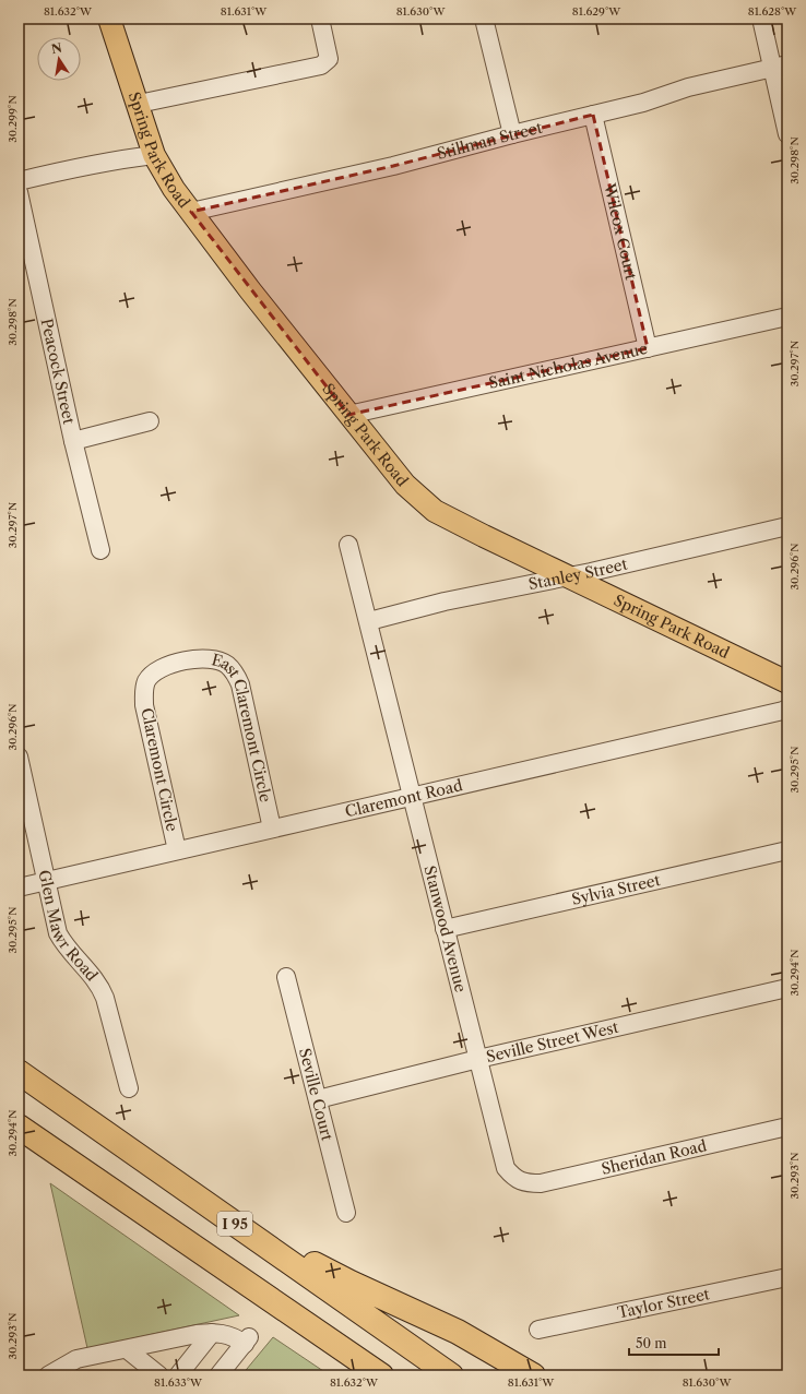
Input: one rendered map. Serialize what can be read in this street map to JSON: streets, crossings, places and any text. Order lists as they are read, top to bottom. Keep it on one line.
{"streets":{"highway":["I 95"],"main road":["Spring Park Road"],"street":["Stillman Street","Wilcox Court","Saint Nicholas Avenue","Peacock Street","Stanley Street","East Claremont Circle","Claremont Circle","Claremont Road","Sylvia Street","Glen Mawr Road","Stanwood Avenue","Seville Street West","Seville Court","Sheridan Road","Taylor Street"]},"crossings":[["Stillman Street","Spring Park Road"],["Stillman Street","Wilcox Court"],["Spring Park Road","Saint Nicholas Avenue"],["Spring Park Road","Stanley Street"],["Wilcox Court","Saint Nicholas Avenue"],["Stanley Street","Stanwood Avenue"],["East Claremont Circle","Claremont Circle"],["East Claremont Circle","Claremont Road"],["Claremont Circle","Claremont Road"],["Claremont Road","Glen Mawr Road"],["Claremont Road","Stanwood Avenue"],["Sylvia Street","Stanwood Avenue"],["Stanwood Avenue","Seville Street West"],["Stanwood Avenue","Sheridan Road"],["Seville Street West","Seville Court"]],"scale_bar":"50 m","north":"top","coordinates":["81.632°W","81.631°W","81.630°W","81.629°W","81.628°W","30.299°N","30.298°N","30.297°N","30.296°N","30.295°N","30.294°N","30.293°N","81.633°W"]}
